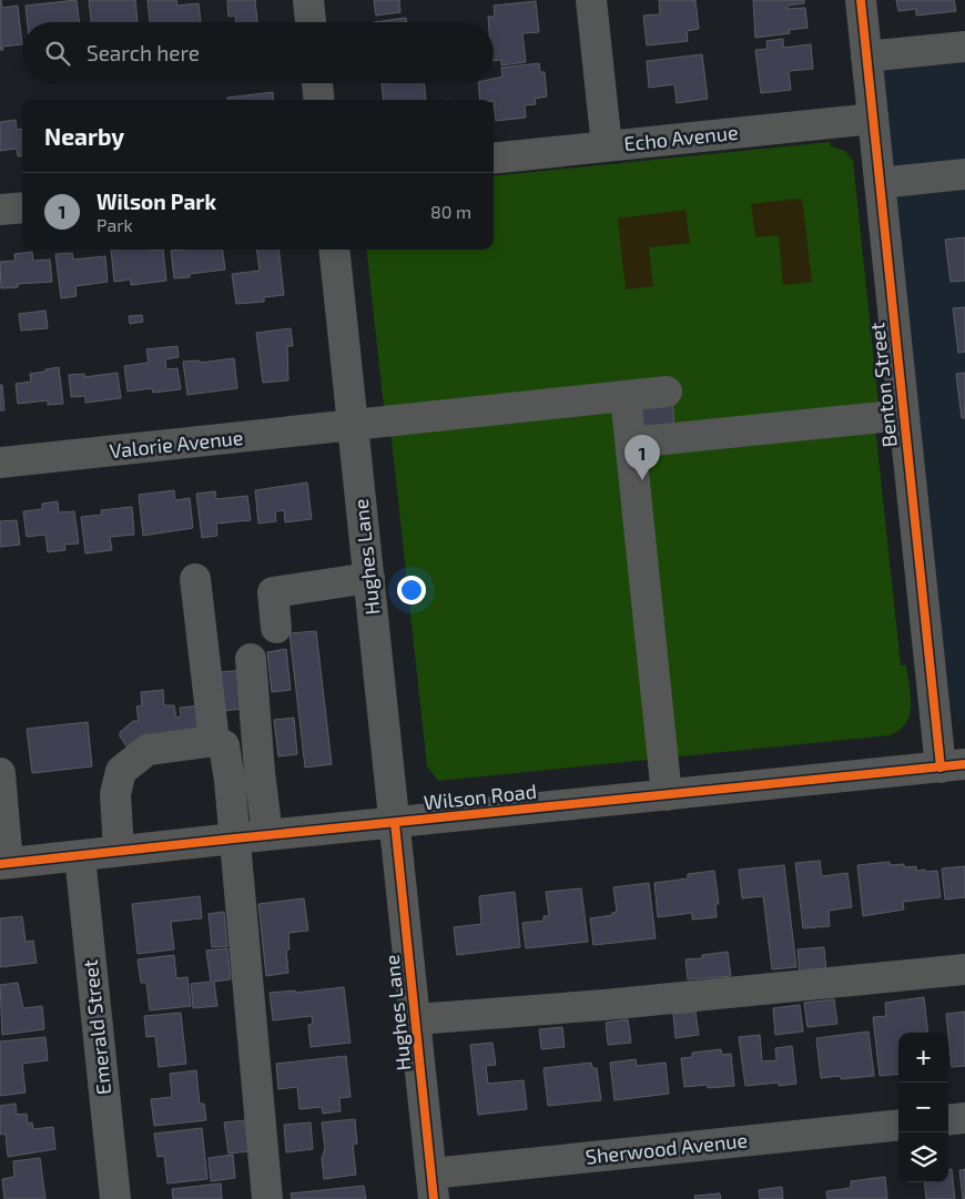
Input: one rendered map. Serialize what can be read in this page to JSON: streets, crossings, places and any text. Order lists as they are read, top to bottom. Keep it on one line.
{"streets":{"street":["Echo Avenue","Benton Street","Valorie Avenue","Hughes Lane","Wilson Road","Emerald Street","Sherwood Avenue"]},"crossings":[["Echo Avenue","Benton Street"],["Benton Street","Wilson Road"],["Valorie Avenue","Hughes Lane"],["Hughes Lane","Wilson Road"],["Hughes Lane","Sherwood Avenue"],["Wilson Road","Emerald Street"]],"page":{"search":"Search here","heading":"Nearby","list":[{"mark":"1","name":"Wilson Park","note":"Park","value":"80 m"}],"pins":"1","map_buttons":["+","−"]}}
